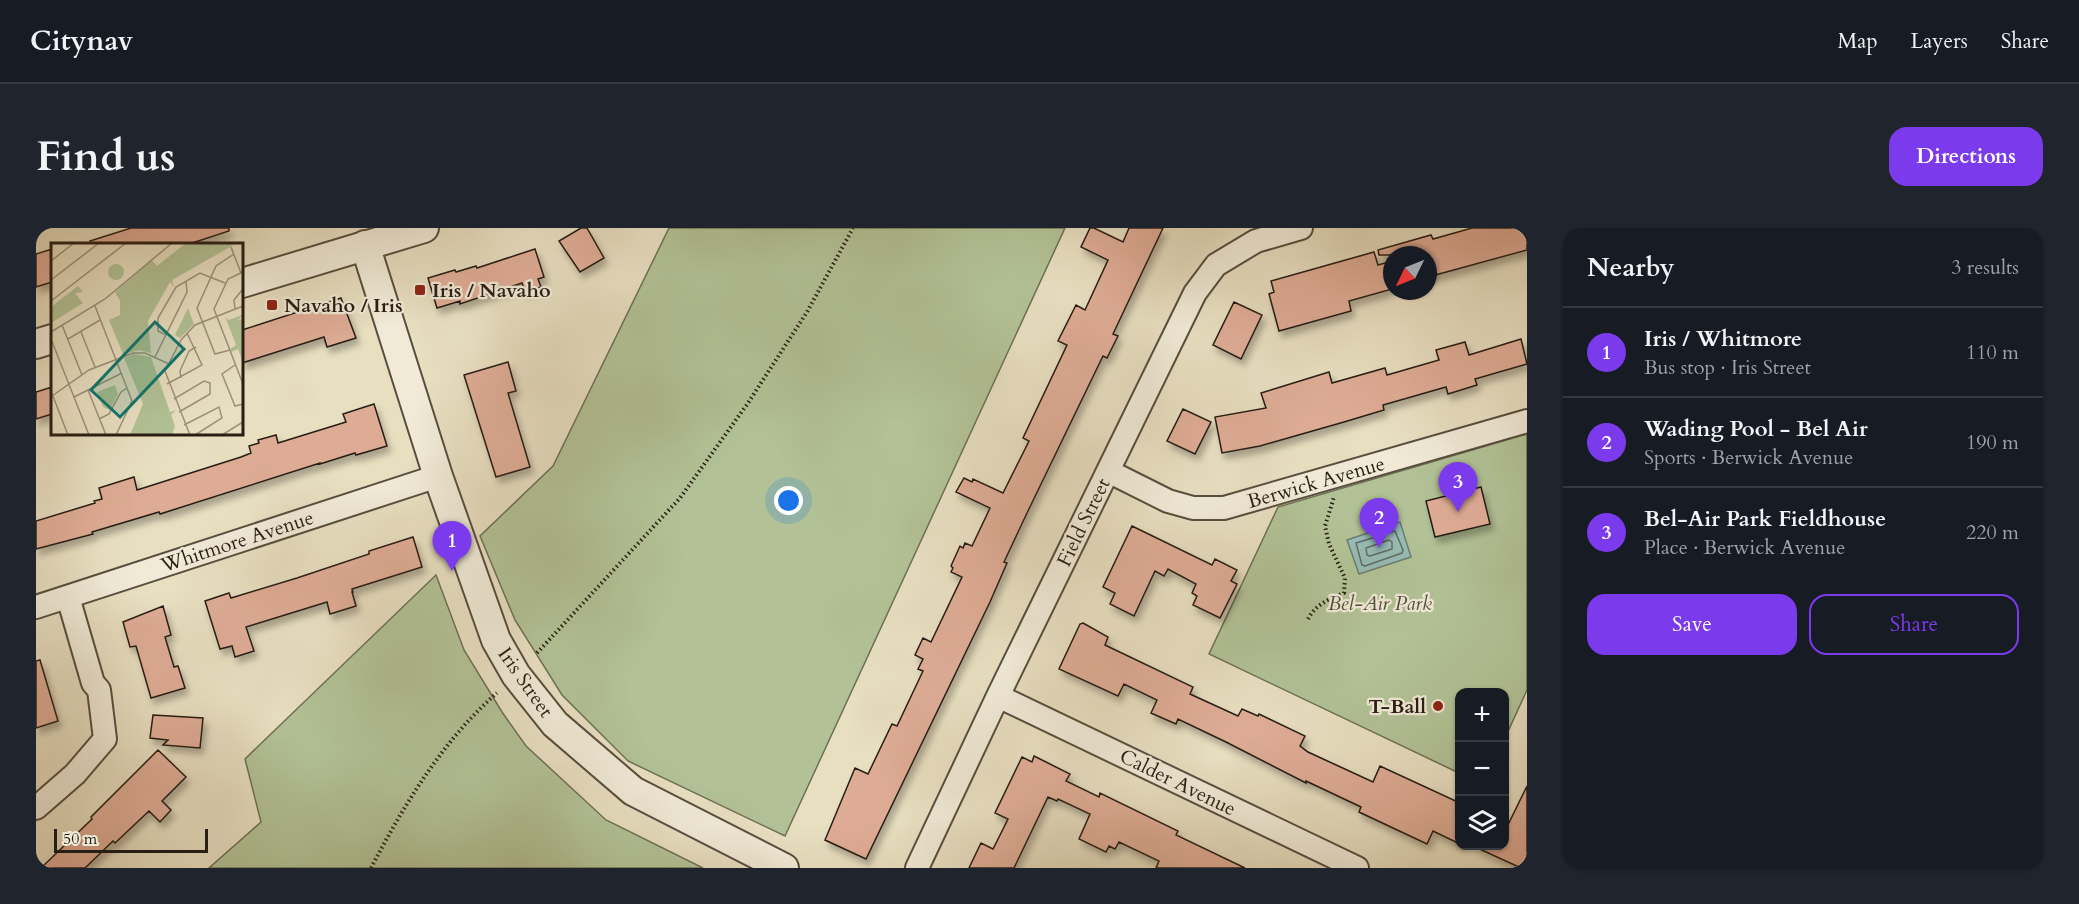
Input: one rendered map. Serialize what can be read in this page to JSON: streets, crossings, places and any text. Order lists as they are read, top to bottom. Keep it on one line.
{"streets":{"street":["Berwick Avenue","Field Street","Whitmore Avenue","Iris Street","Calder Avenue"]},"crossings":[["Berwick Avenue","Field Street"],["Field Street","Calder Avenue"],["Whitmore Avenue","Iris Street"]],"parks":["Bel-Air Park"],"places":{"transit":["Iris / Navaho","Navaho / Iris"],"other":["T-Ball"]},"scale_bar":"50 m","north":"bottom left","page":{"header":"Citynav","nav":["Map","Layers","Share"],"buttons":["Directions",["Save","Share"]],"title":"Find us","heading":["Nearby","3 results"],"list":[{"mark":"1","name":"Iris / Whitmore","note":"Bus stop · Iris Street","value":"110 m"},{"mark":"2","name":"Wading Pool - Bel Air","note":"Sports · Berwick Avenue","value":"190 m"},{"mark":"3","name":"Bel-Air Park Fieldhouse","note":"Place · Berwick Avenue","value":"220 m"}],"pins":["3","2","1"],"map_buttons":["+","−"],"scale":"50 m"}}
